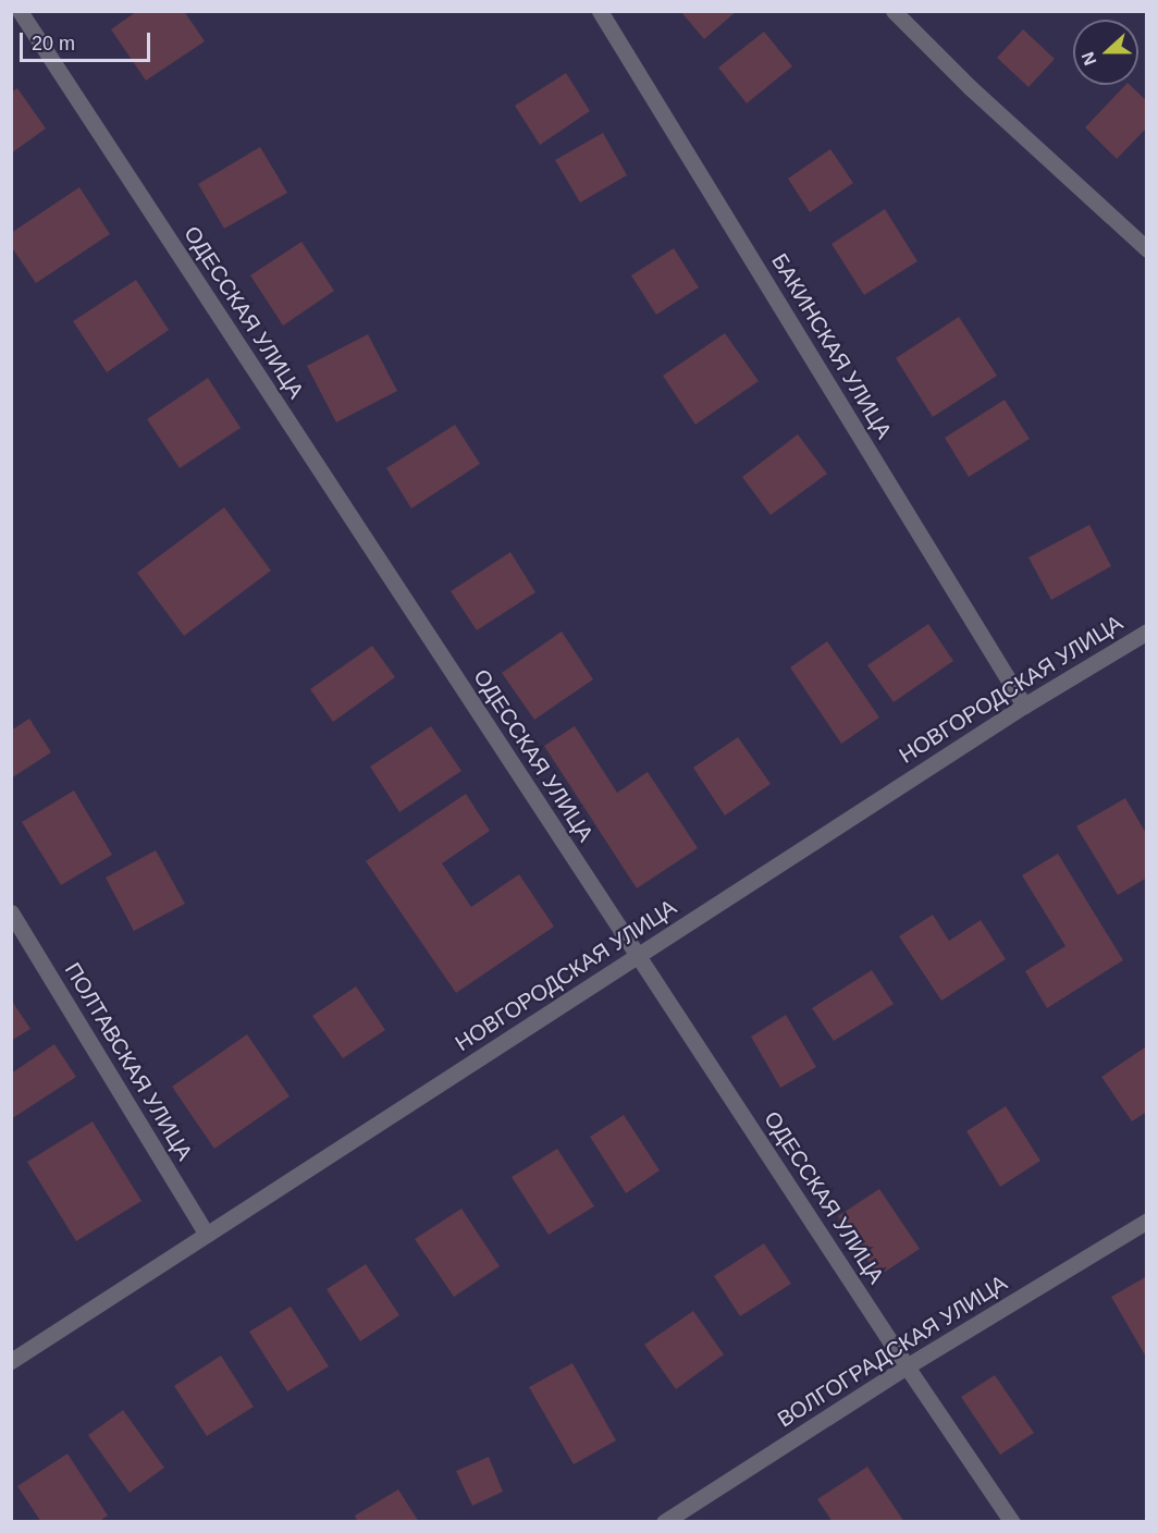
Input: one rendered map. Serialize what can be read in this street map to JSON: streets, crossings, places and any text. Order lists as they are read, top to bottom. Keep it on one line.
{"streets":{"street":["ОДЕССКАЯ УЛИЦА","БАКИНСКАЯ УЛИЦА","НОВГОРОДСКАЯ УЛИЦА","ПОЛТАВСКАЯ УЛИЦА","ВОЛГОГРАДСКАЯ УЛИЦА"]},"crossings":[["ОДЕССКАЯ УЛИЦА","НОВГОРОДСКАЯ УЛИЦА"],["ОДЕССКАЯ УЛИЦА","ВОЛГОГРАДСКАЯ УЛИЦА"],["БАКИНСКАЯ УЛИЦА","НОВГОРОДСКАЯ УЛИЦА"],["НОВГОРОДСКАЯ УЛИЦА","ПОЛТАВСКАЯ УЛИЦА"]],"scale_bar":"20 m","north":"left"}
